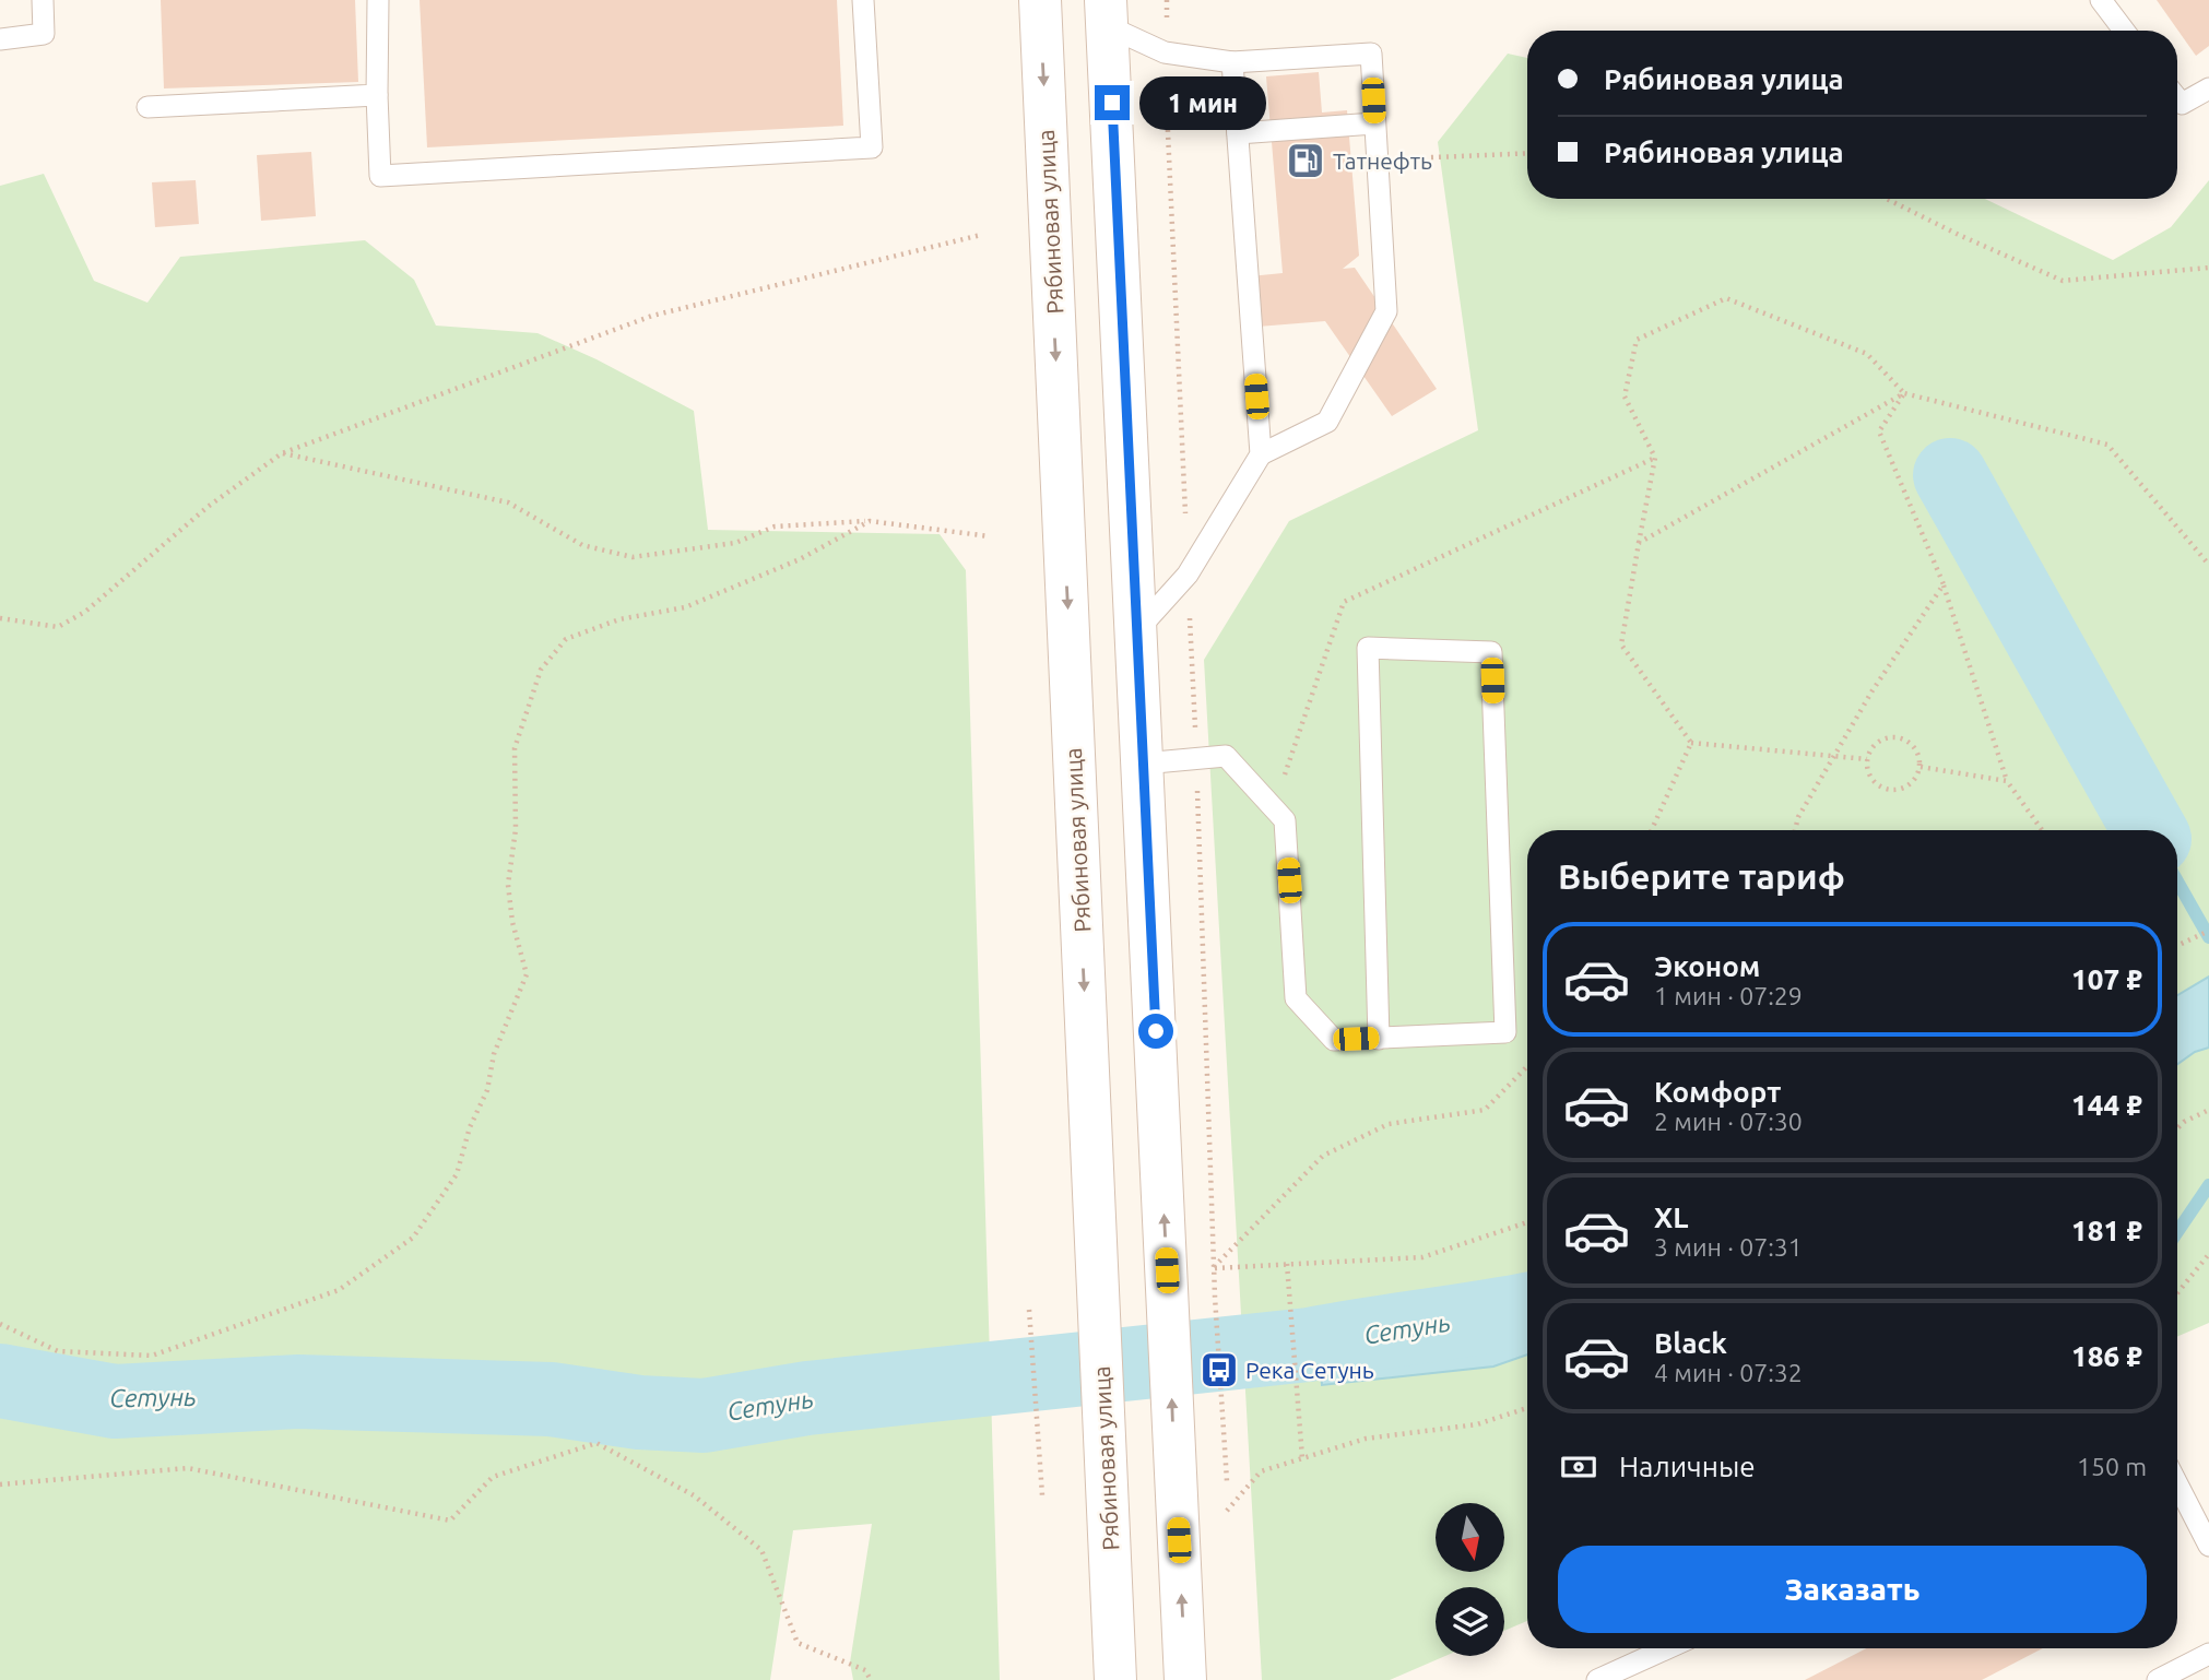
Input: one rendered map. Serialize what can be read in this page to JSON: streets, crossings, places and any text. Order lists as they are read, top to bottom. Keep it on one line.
{"streets":{"main road":["Рябиновая улица"]},"water":["Сетунь"],"places":{"fuel station":["Татнефть"],"bus stop":["Река Сетунь"]},"north":"bottom","page":{"banner":["Рябиновая улица","Рябиновая улица"],"bubble":"1 мин","heading":"Выберите тариф","list":[{"name":"Эконом","note":"1 мин · 07:29","value":"107 ₽"},{"name":"Комфорт","note":"2 мин · 07:30","value":"144 ₽"},{"name":"XL","note":"3 мин · 07:31","value":"181 ₽"},{"name":"Black","note":"4 мин · 07:32","value":"186 ₽"}],"pay":["Наличные","150 m"],"buttons":"Заказать"}}
